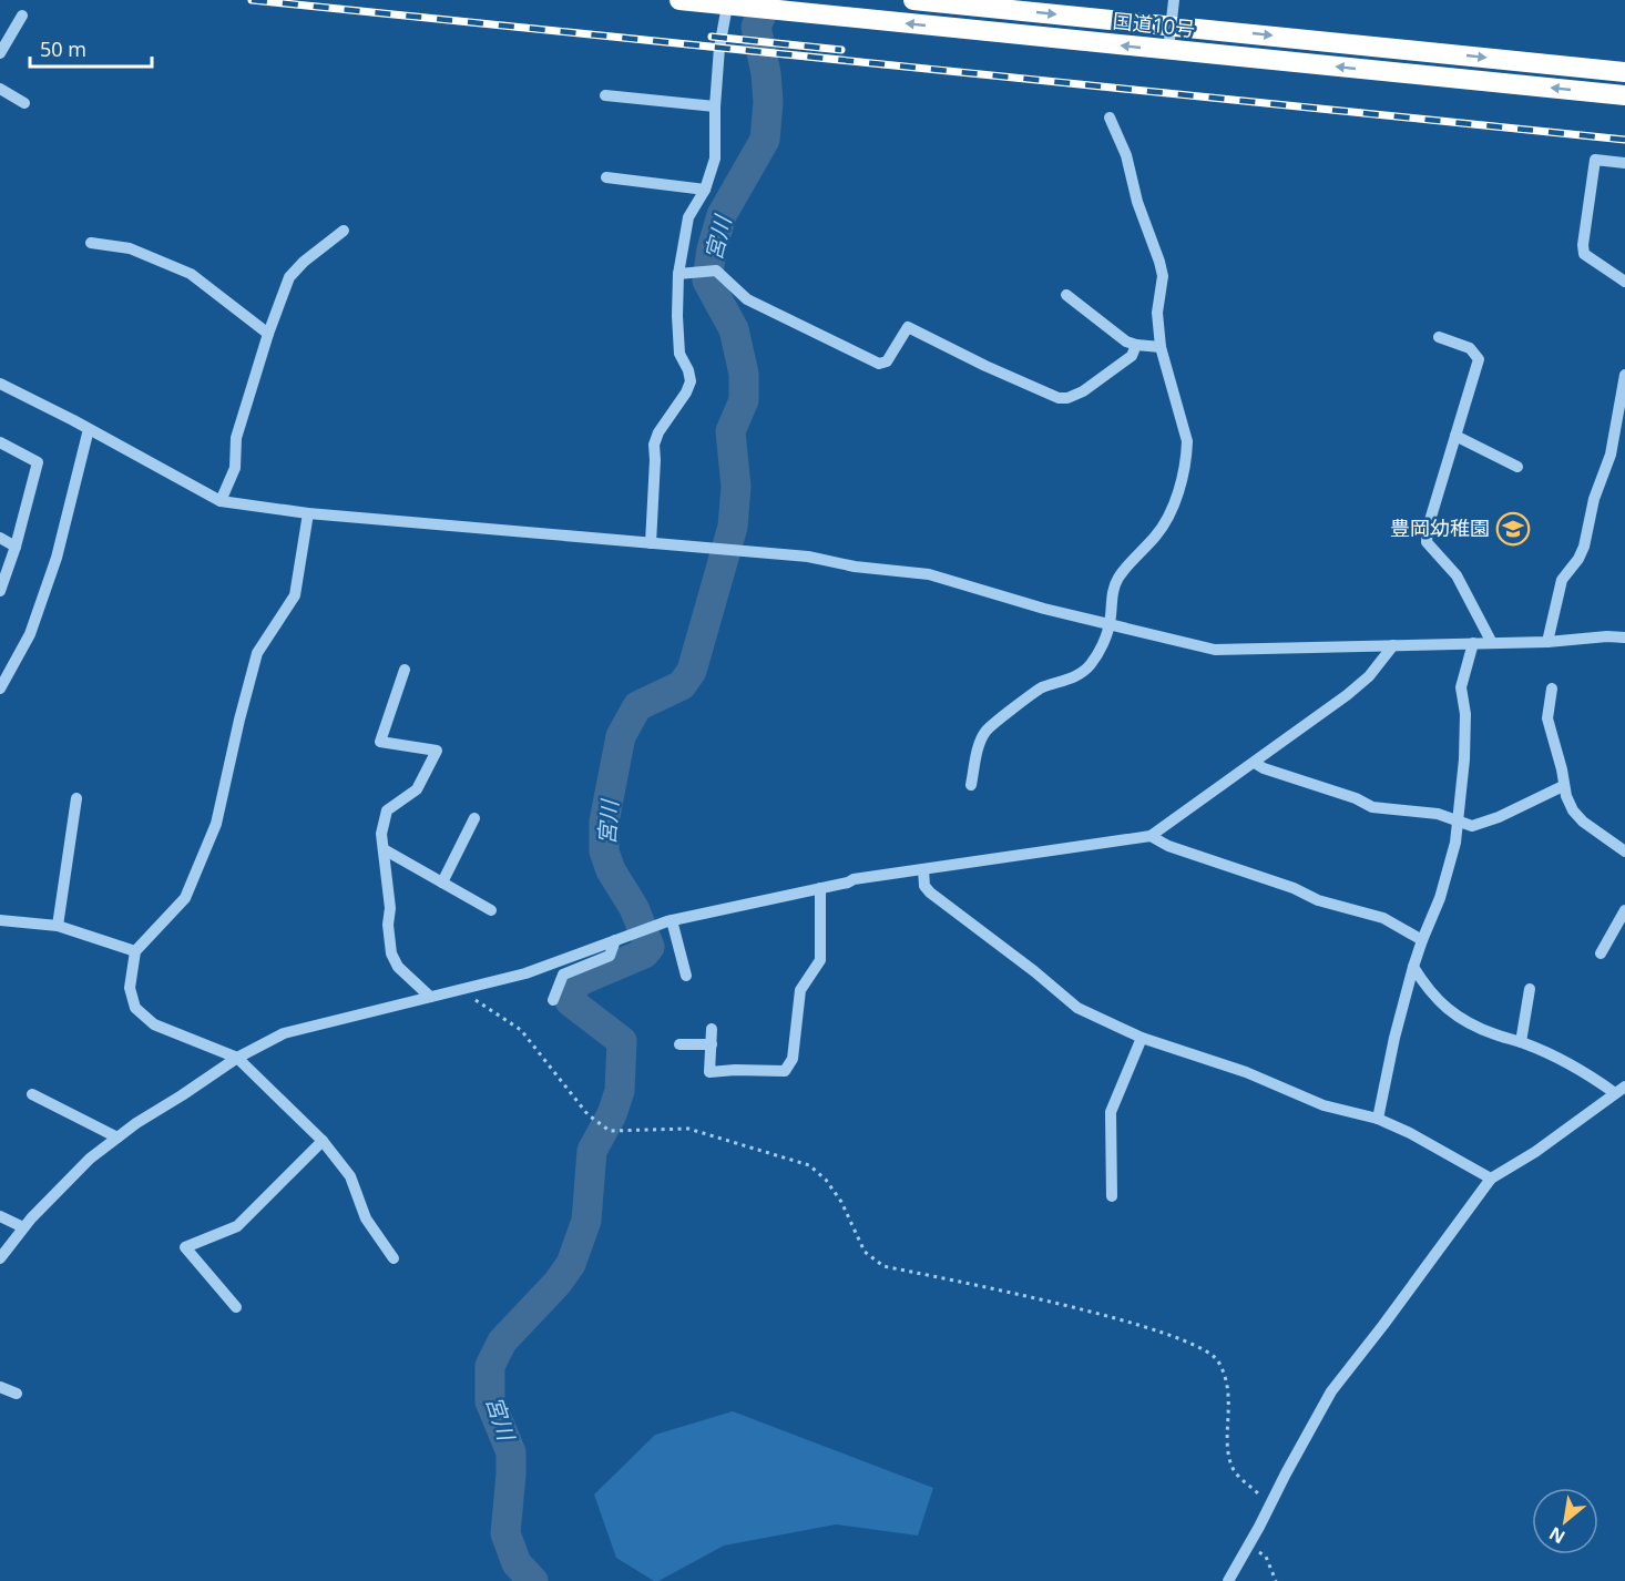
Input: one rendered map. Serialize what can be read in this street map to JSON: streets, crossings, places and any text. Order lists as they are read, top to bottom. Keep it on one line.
{"streets":{"highway":["国道10号"]},"water":["宮川"],"places":{"school or university":["豊岡幼稚園"]},"scale_bar":"50 m","north":"bottom left"}
